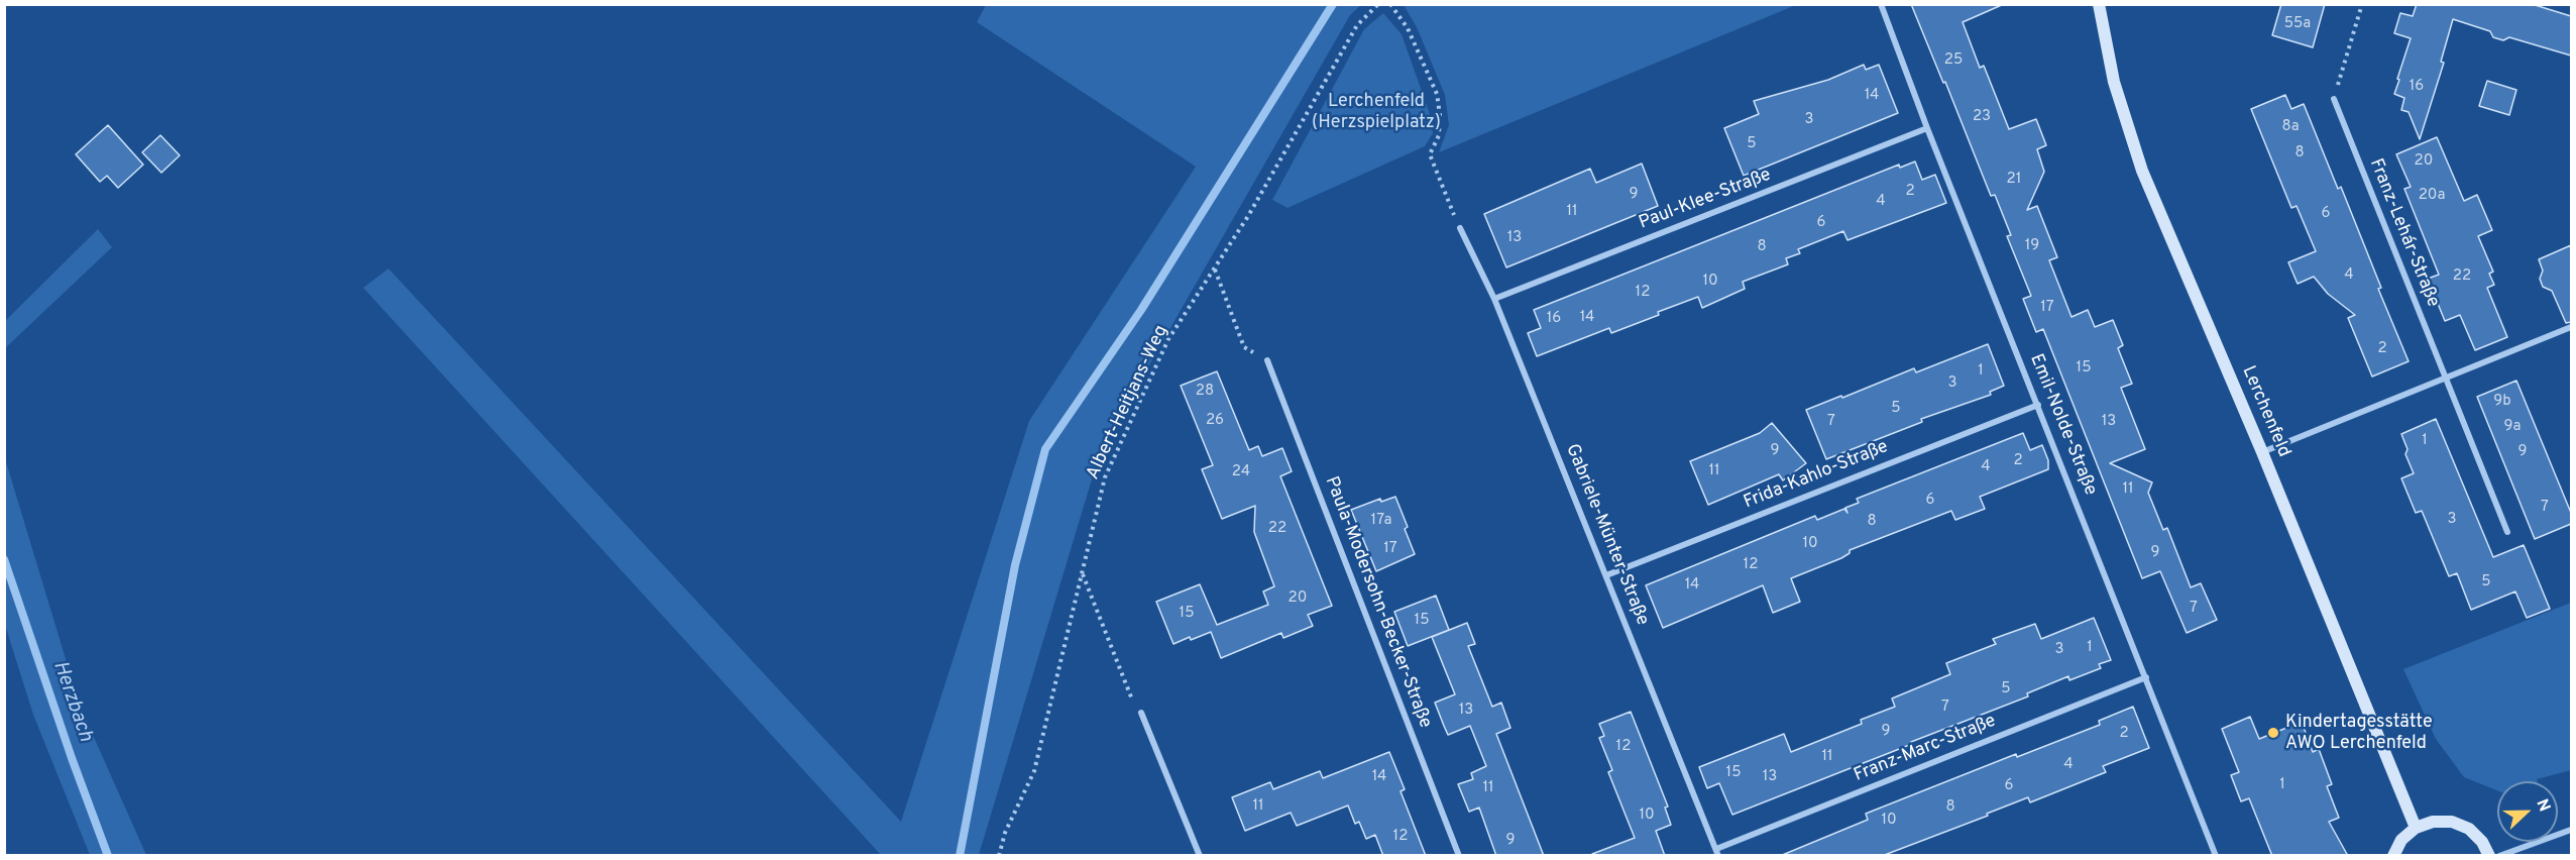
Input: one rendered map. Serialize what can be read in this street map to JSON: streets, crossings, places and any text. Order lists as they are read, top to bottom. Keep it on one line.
{"streets":{"street":["Paul-Klee-Straße","Franz-Lehár-Straße","Lerchenfeld","Emil-Nolde-Straße","Frida-Kahlo-Straße","Gabriele-Münter-Straße","Paula-Modersohn-Becker-Straße","Franz-Marc-Straße"],"path":["Albert-Heitjans-Weg"]},"crossings":[["Paul-Klee-Straße","Emil-Nolde-Straße"],["Paul-Klee-Straße","Gabriele-Münter-Straße"],["Emil-Nolde-Straße","Frida-Kahlo-Straße"],["Emil-Nolde-Straße","Franz-Marc-Straße"],["Frida-Kahlo-Straße","Gabriele-Münter-Straße"],["Gabriele-Münter-Straße","Franz-Marc-Straße"]],"water":["Herzbach"],"parks":["Lerchenfeld (Herzspielplatz)"],"places":["Kindertagesstätte AWO Lerchenfeld"],"house_numbers":["55a","25","16","14","23","3","8a","5","8","20","21","2","9","20a","4","11","6","6","13","19","8","4","22","10","12","17","14","16","2","15","1","3","28","9b","5","26","7","13","9a","1","9","9","2","4","11","24","11","6","7","3","17a","8","22","10","17","9","12","5","14","20","7","15","15","1","3","5","7","13","9","2","12","11","4","15","14","13","1","6","11","11","8","10","10","12","9"],"north":"right"}
